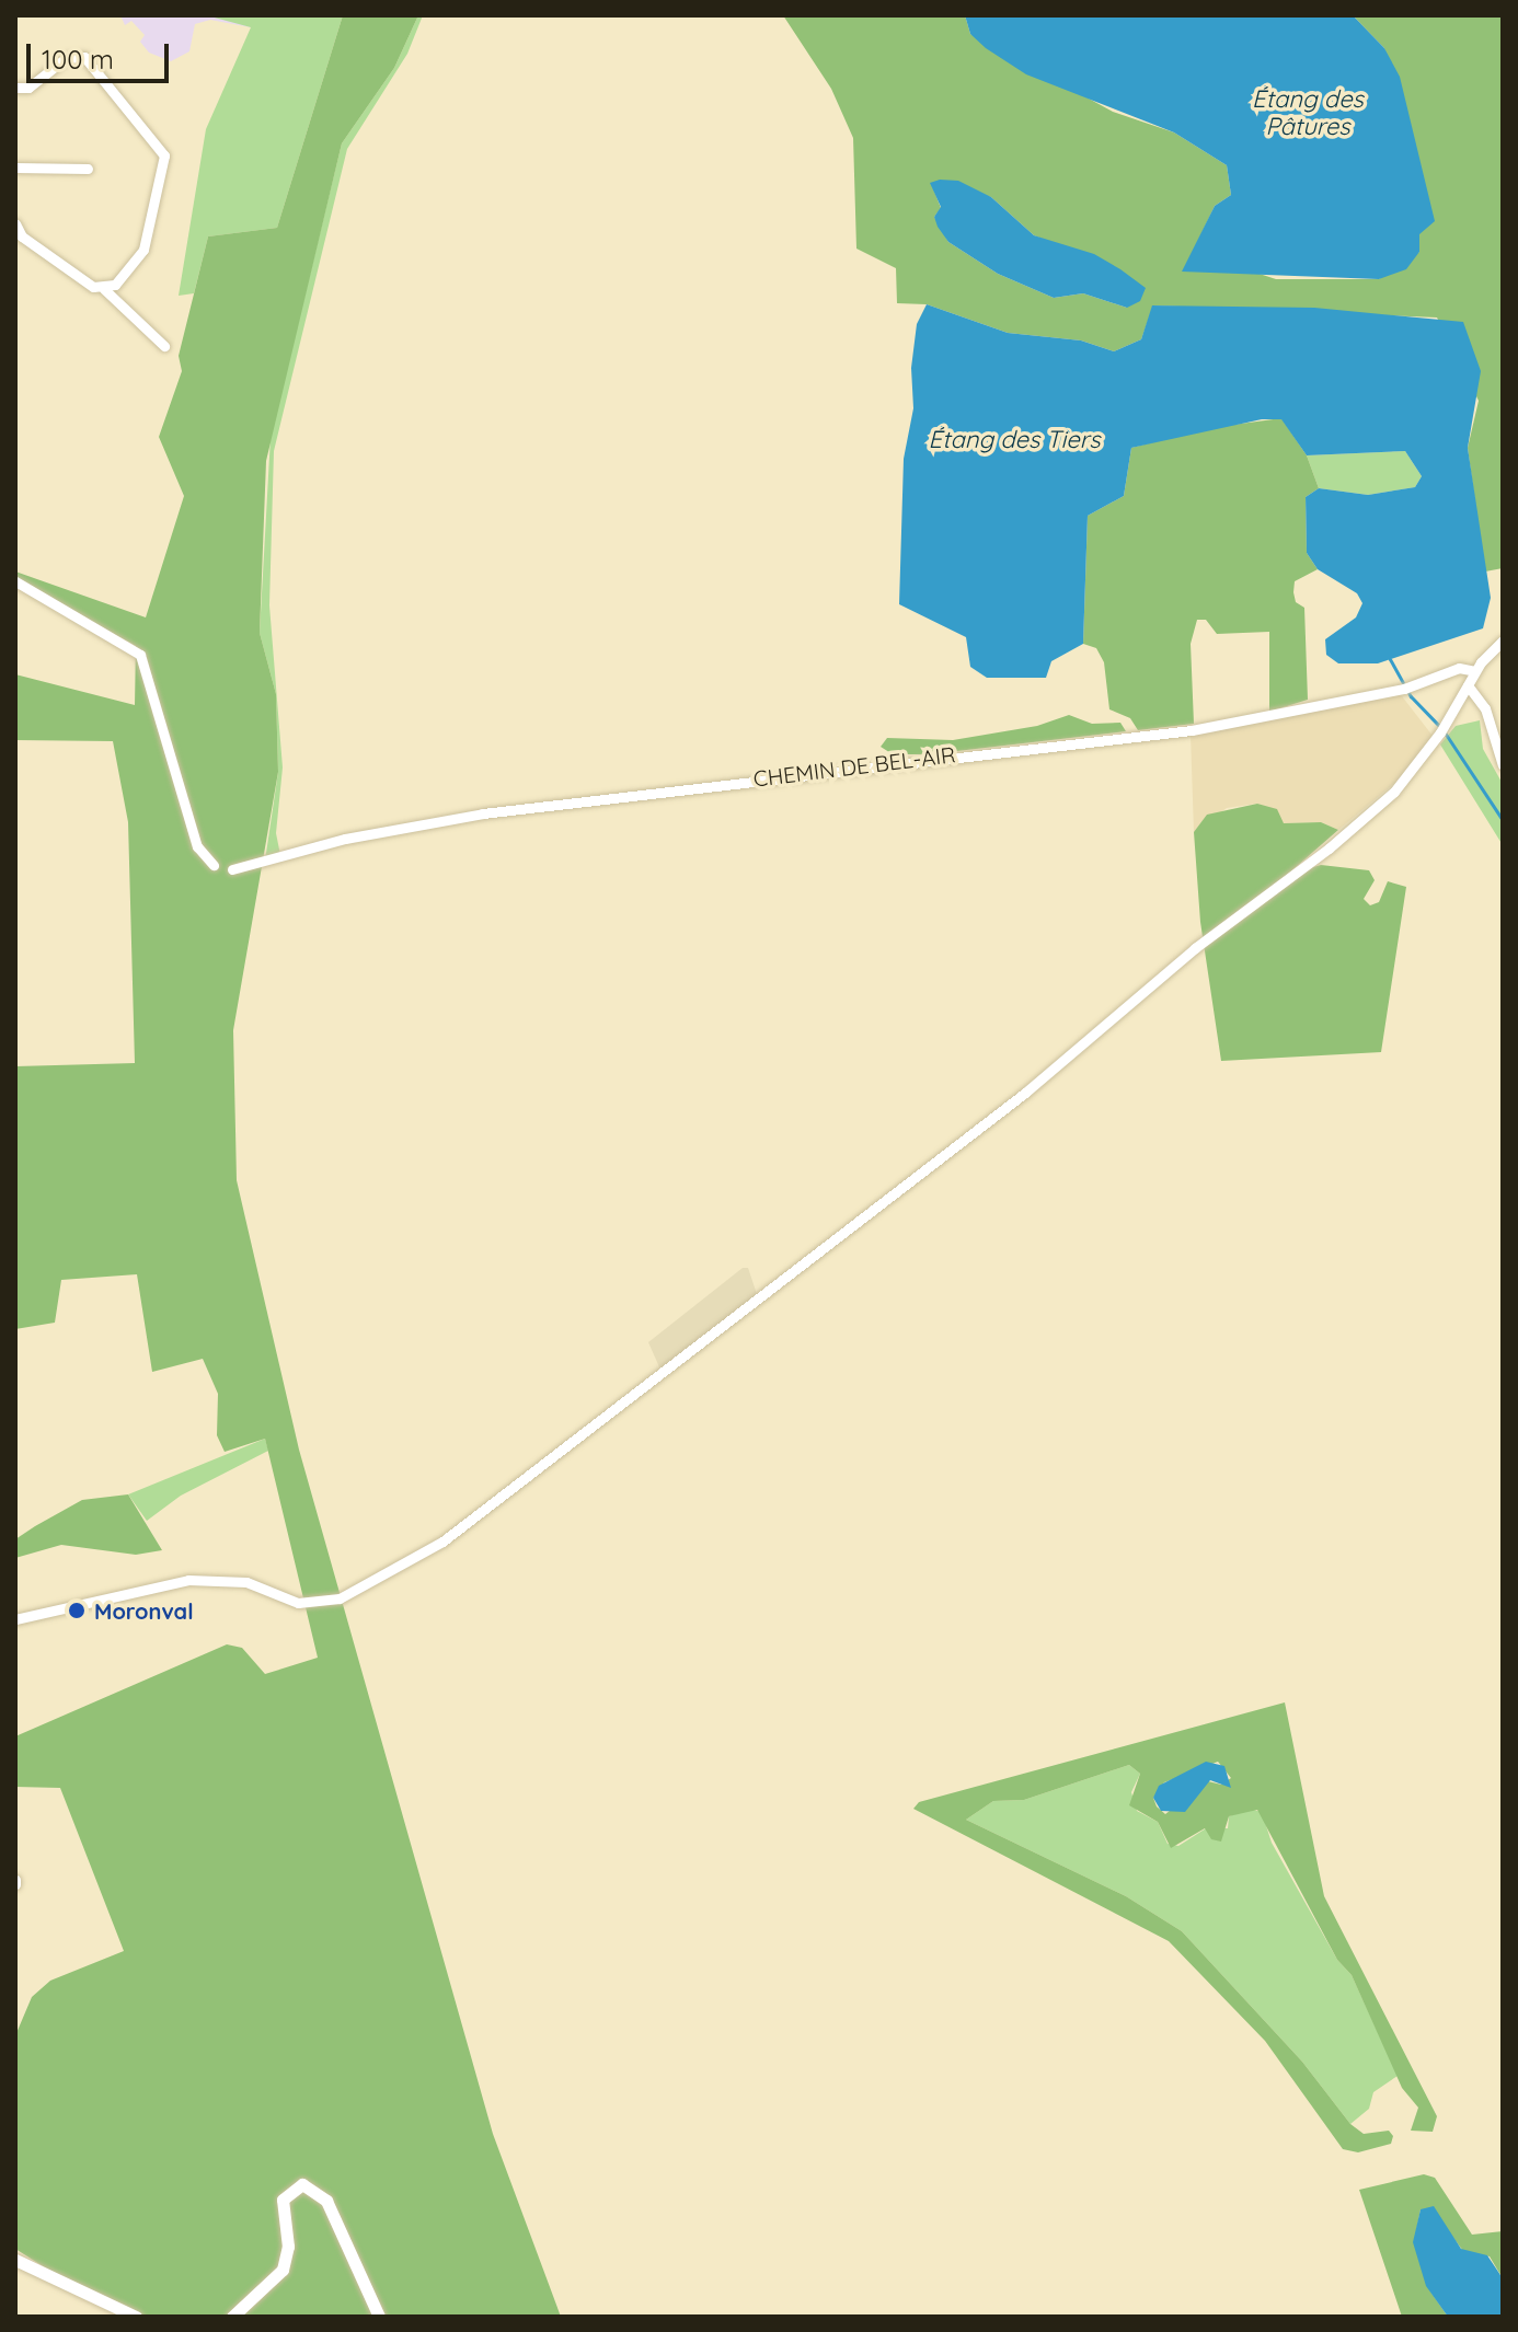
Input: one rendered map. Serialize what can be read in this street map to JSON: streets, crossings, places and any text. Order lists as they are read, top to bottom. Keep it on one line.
{"streets":{"street":["CHEMIN DE BEL-AIR"]},"water":["Étang des Pâtures","Étang des Tiers"],"places":["Moronval"],"scale_bar":"100 m"}
